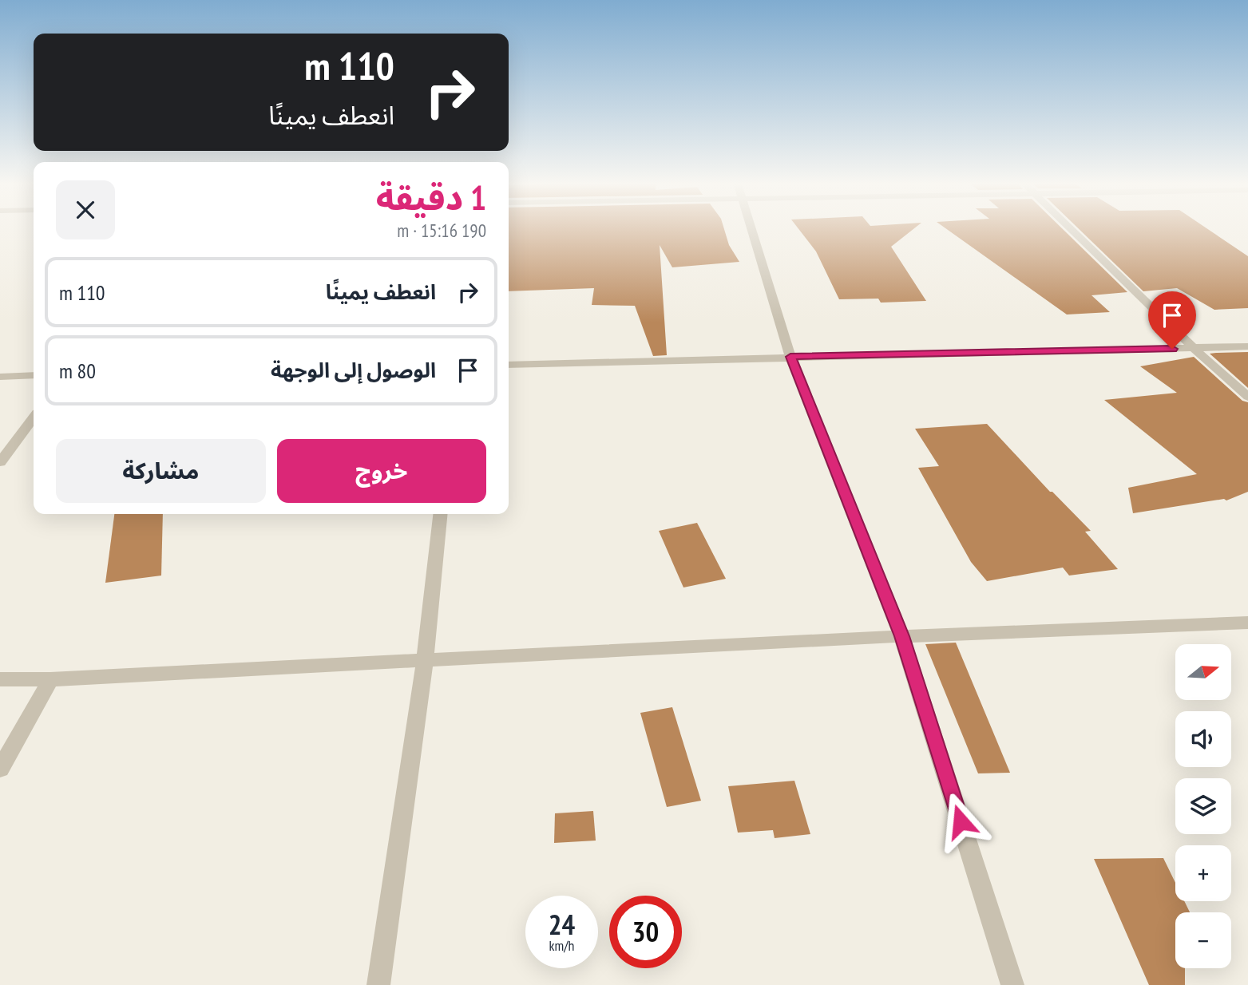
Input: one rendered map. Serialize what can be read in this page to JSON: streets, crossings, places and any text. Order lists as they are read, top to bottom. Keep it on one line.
{"north":"right","page":{"turn":["110 m","انعطف يمينًا"],"heading":["1 دقيقة","190 m · 15:16"],"list":[{"name":"انعطف يمينًا","value":"110 m"},{"name":"الوصول إلى الوجهة","value":"80 m"}],"buttons":["خروج","مشاركة"],"map_buttons":["+","−"],"speed":"24 km/h","limit":"30"}}
